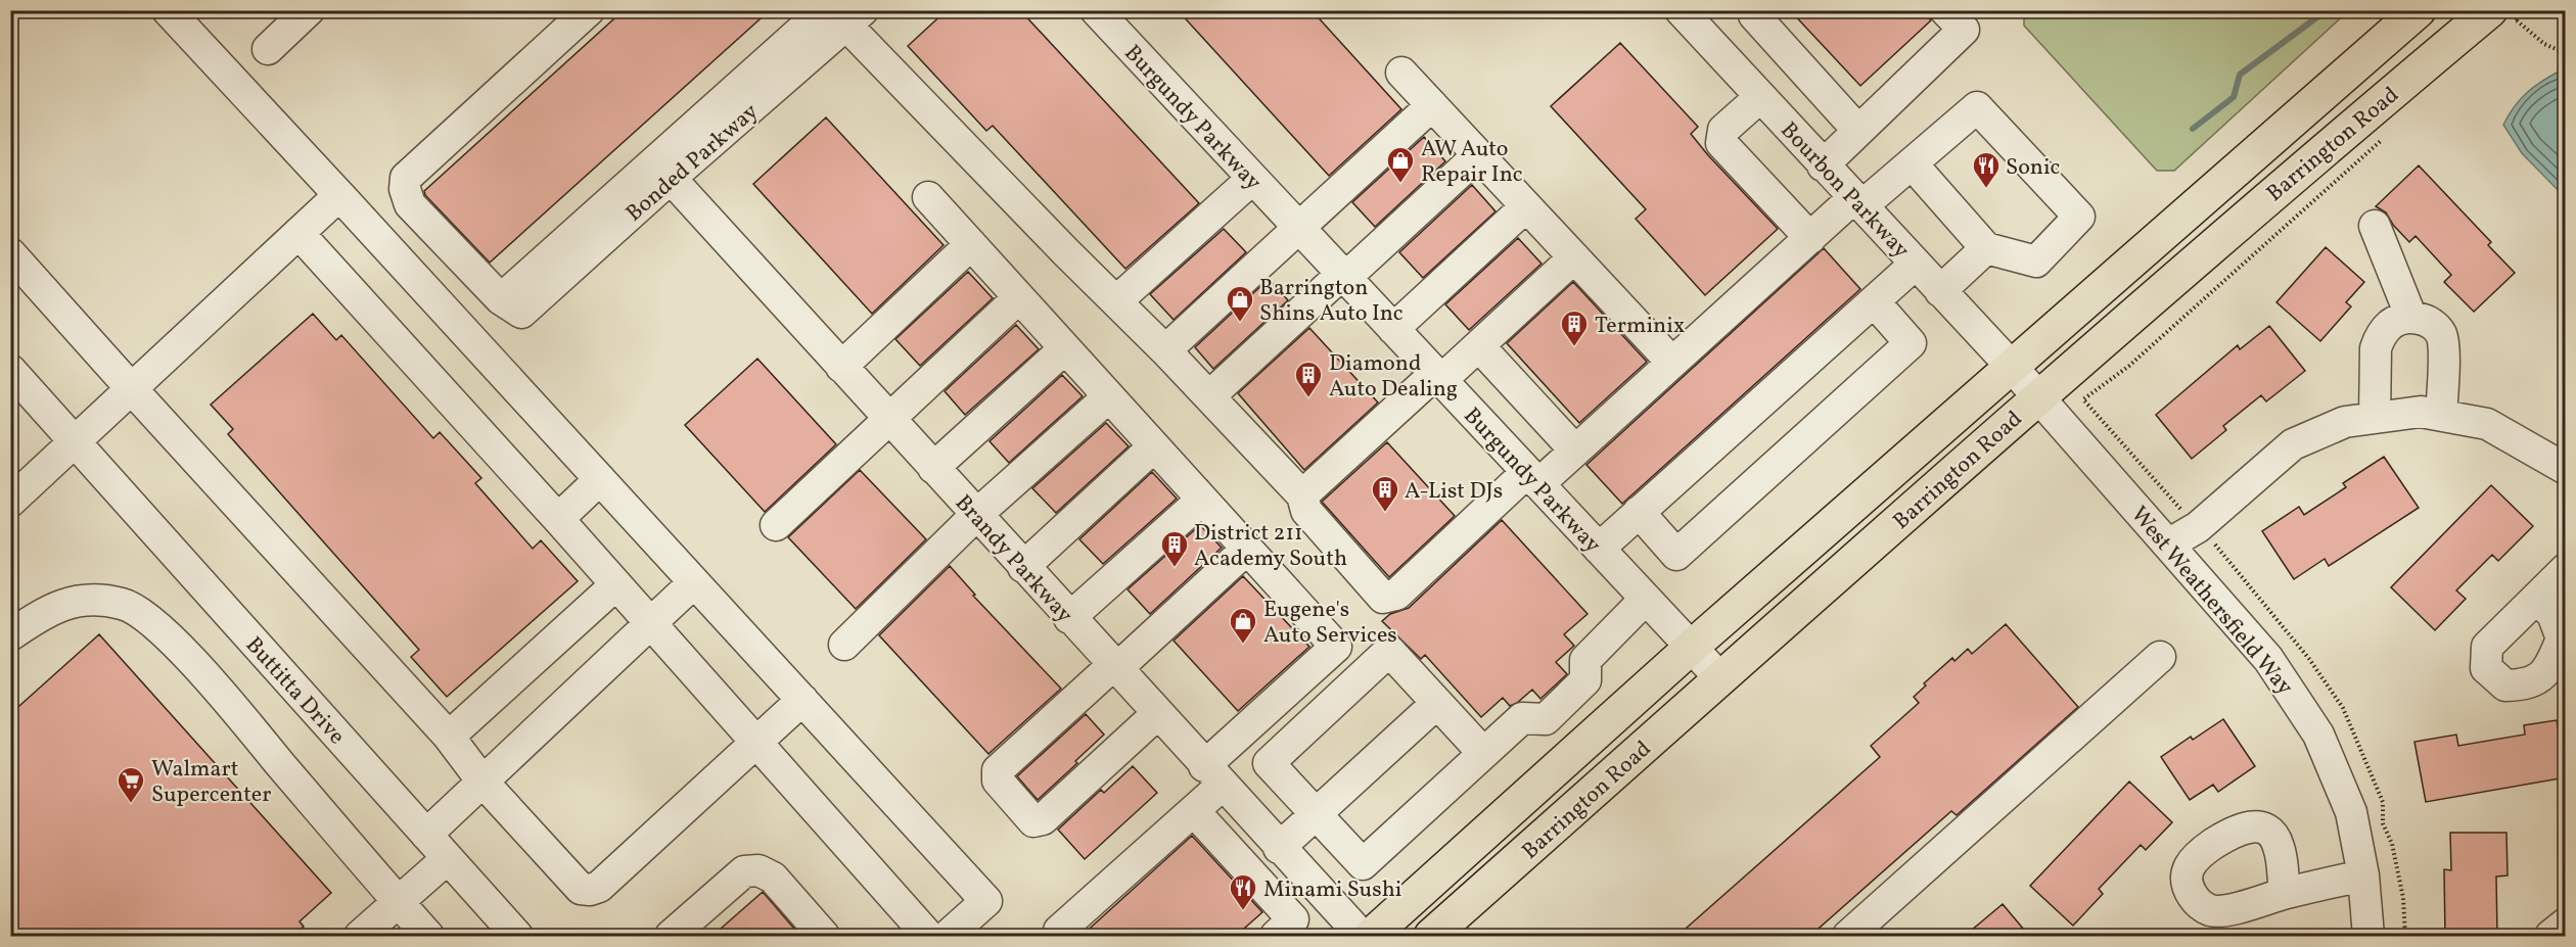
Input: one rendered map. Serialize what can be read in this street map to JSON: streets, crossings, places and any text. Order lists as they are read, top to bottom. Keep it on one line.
{"streets":{"main road":["Barrington Road"],"street":["Burgundy Parkway","Bonded Parkway","Bourbon Parkway","Brandy Parkway","West Weathersfield Way","Buttitta Drive"]},"crossings":[["Burgundy Parkway","Barrington Road"],["Barrington Road","Bourbon Parkway"],["Barrington Road","West Weathersfield Way"],["Bonded Parkway","Brandy Parkway"],["Bourbon Parkway","West Weathersfield Way"]],"places":{"shop":["AW Auto Repair Inc","Barrington Shins Auto Inc","Eugene's Auto Services"],"restaurant":["Sonic","Minami Sushi"],"building":["Terminix","Diamond Auto Dealing","A-List DJs","District 211 Academy South"],"supermarket":["Walmart Supercenter"]}}
